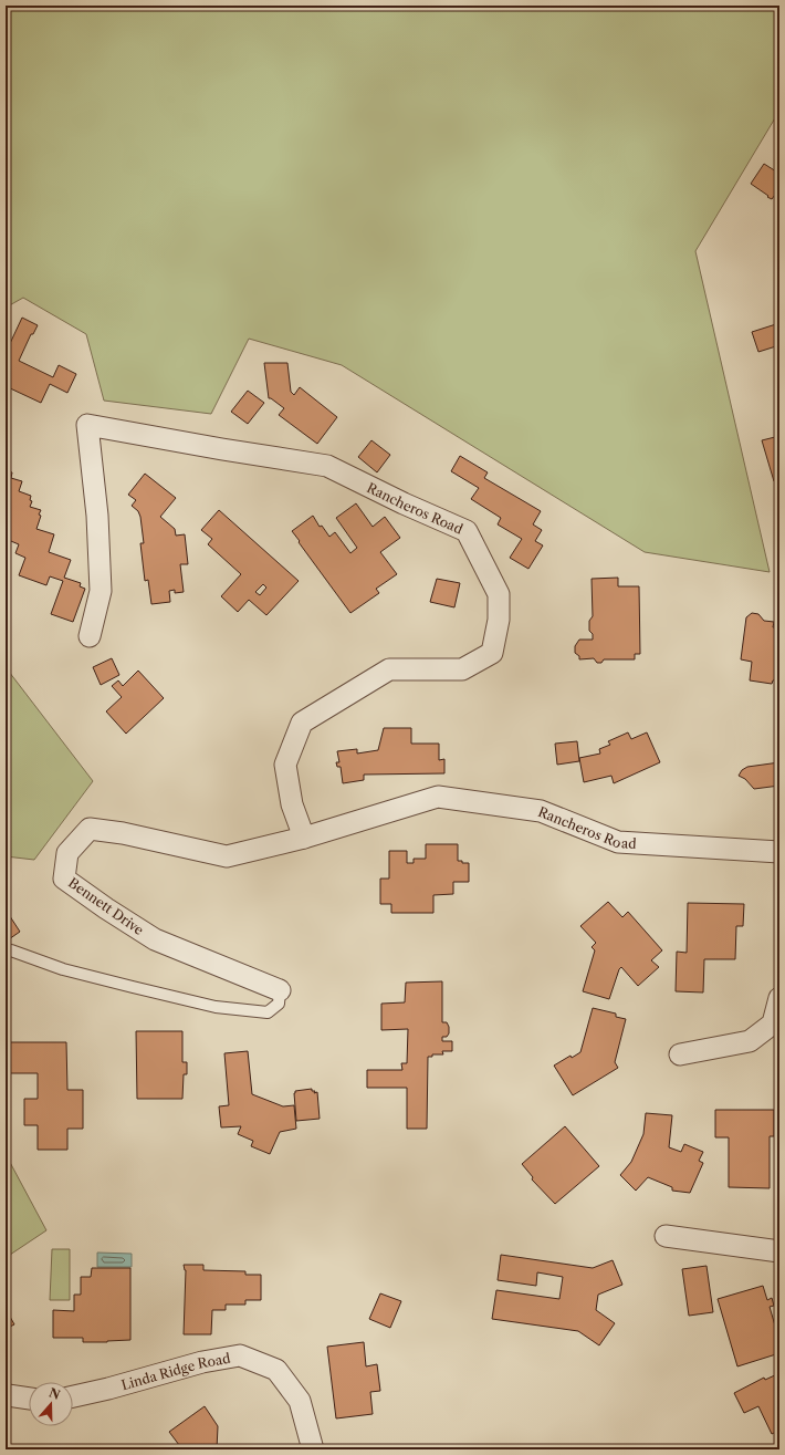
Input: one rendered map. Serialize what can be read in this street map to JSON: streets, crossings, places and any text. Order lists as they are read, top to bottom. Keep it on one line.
{"streets":{"street":["Rancheros Road","Bennett Drive","Linda Ridge Road"]},"crossings":[["Rancheros Road","Bennett Drive"]],"north":"top"}
